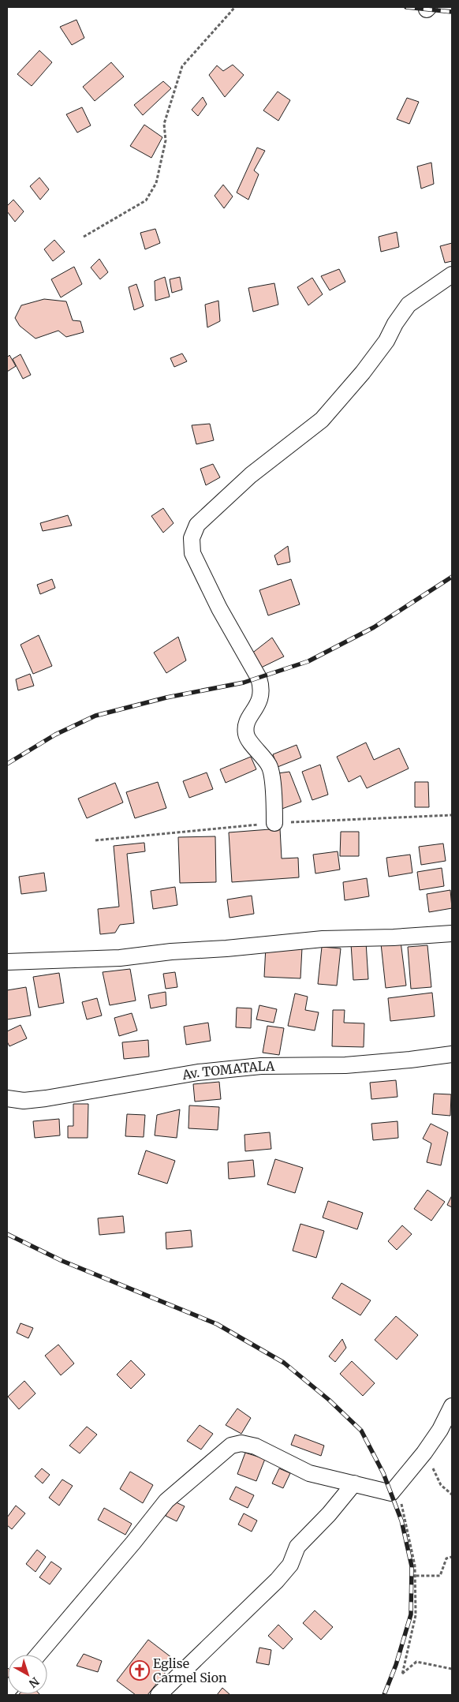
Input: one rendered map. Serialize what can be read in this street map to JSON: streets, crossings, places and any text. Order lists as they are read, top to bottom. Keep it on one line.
{"streets":{"street":["Av. TOMATALA"]},"places":{"church":["Eglise Carmel Sion"]},"north":"bottom right"}
